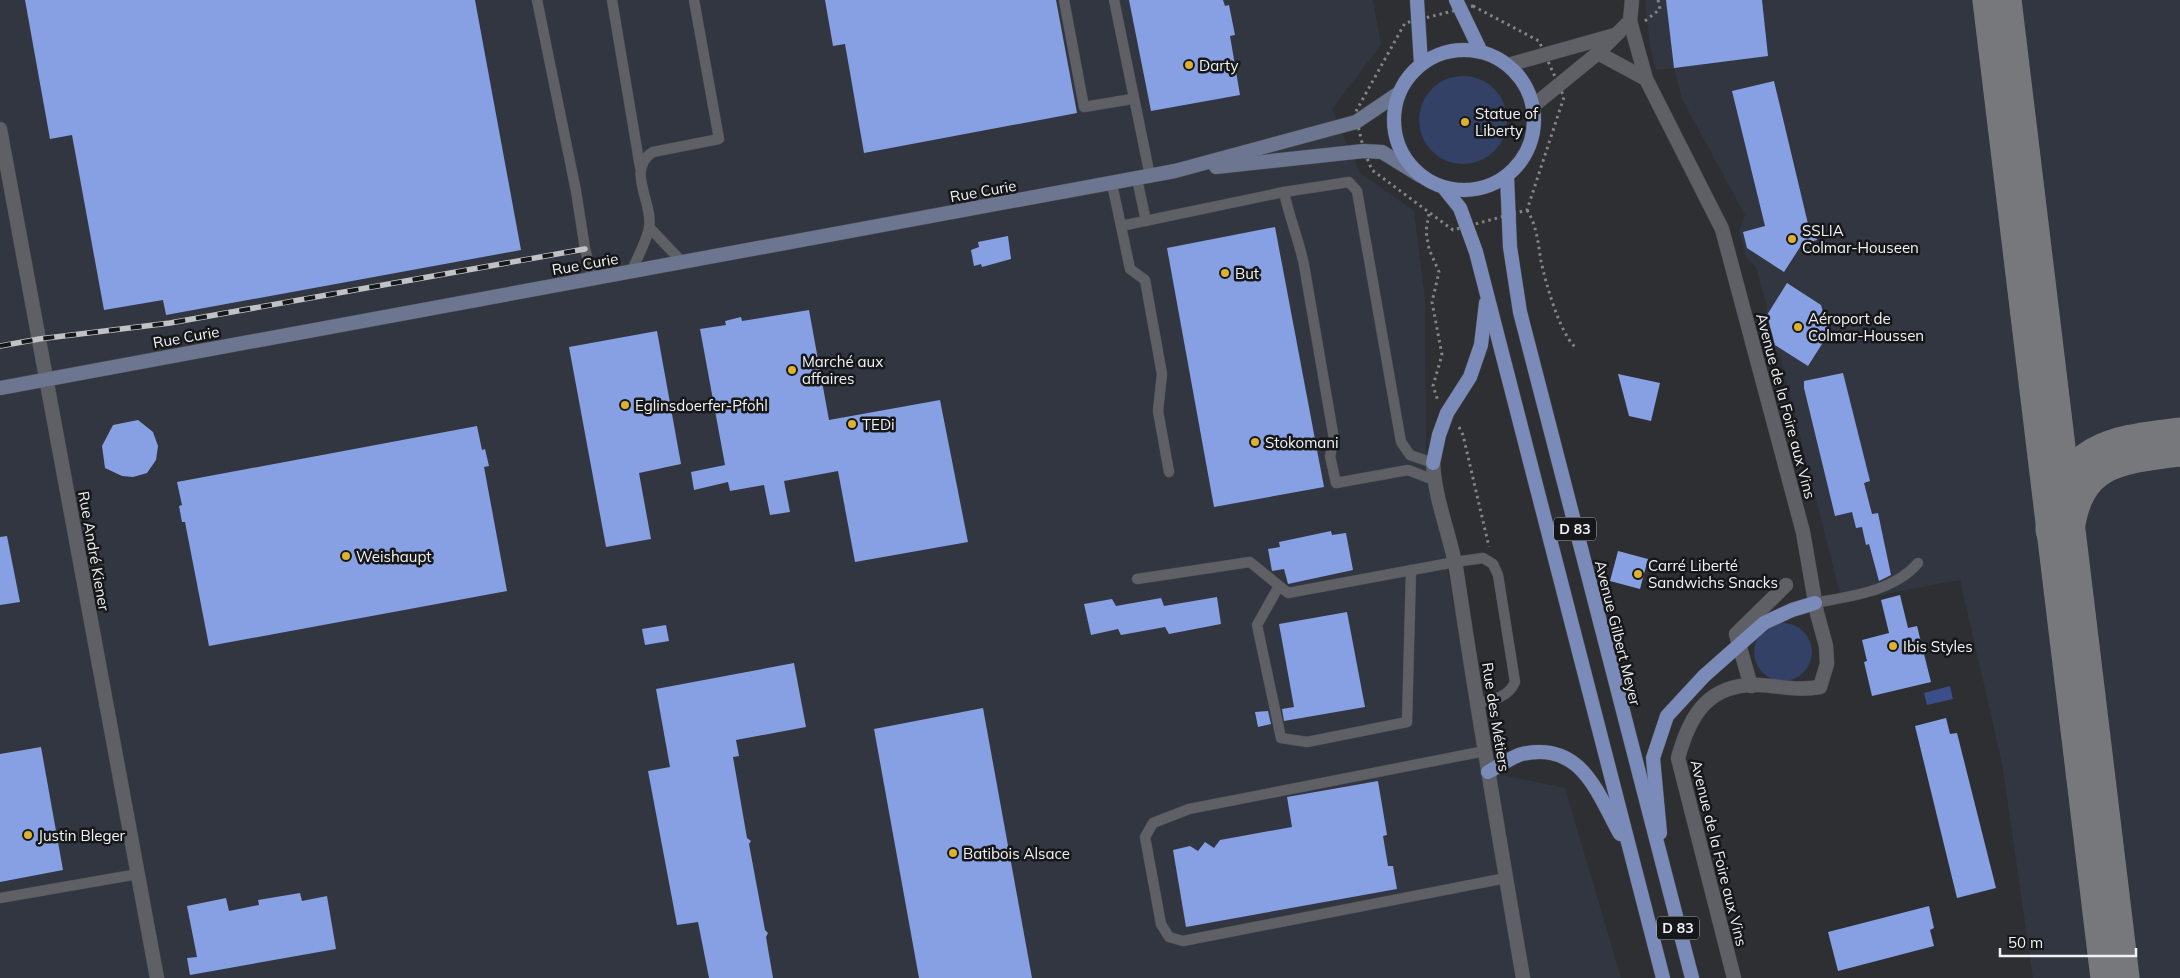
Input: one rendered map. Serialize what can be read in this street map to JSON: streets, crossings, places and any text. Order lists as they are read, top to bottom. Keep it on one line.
{"streets":{"main road":["Rue Curie","D 83","Avenue Gilbert Meyer"],"street":["Avenue de la Foire aux Vins","Rue André Kiener","Rue des Métiers"]},"crossings":[["Rue Curie","D 83"],["Rue Curie","Rue André Kiener"],["Rue Curie","Avenue Gilbert Meyer"],["D 83","Avenue Gilbert Meyer"]],"places":["Darty","Statue of Liberty","SSLIA Colmar-Houseen","But","Aéroport de Colmar-Houssen","Marché aux affaires","Eglinsdoerfer-Pfohl","TEDi","Stokomani","Weishaupt","Carré Liberté Sandwichs Snacks","Ibis Styles","Justin Bleger","Batibois Alsace"],"scale_bar":"50 m"}
